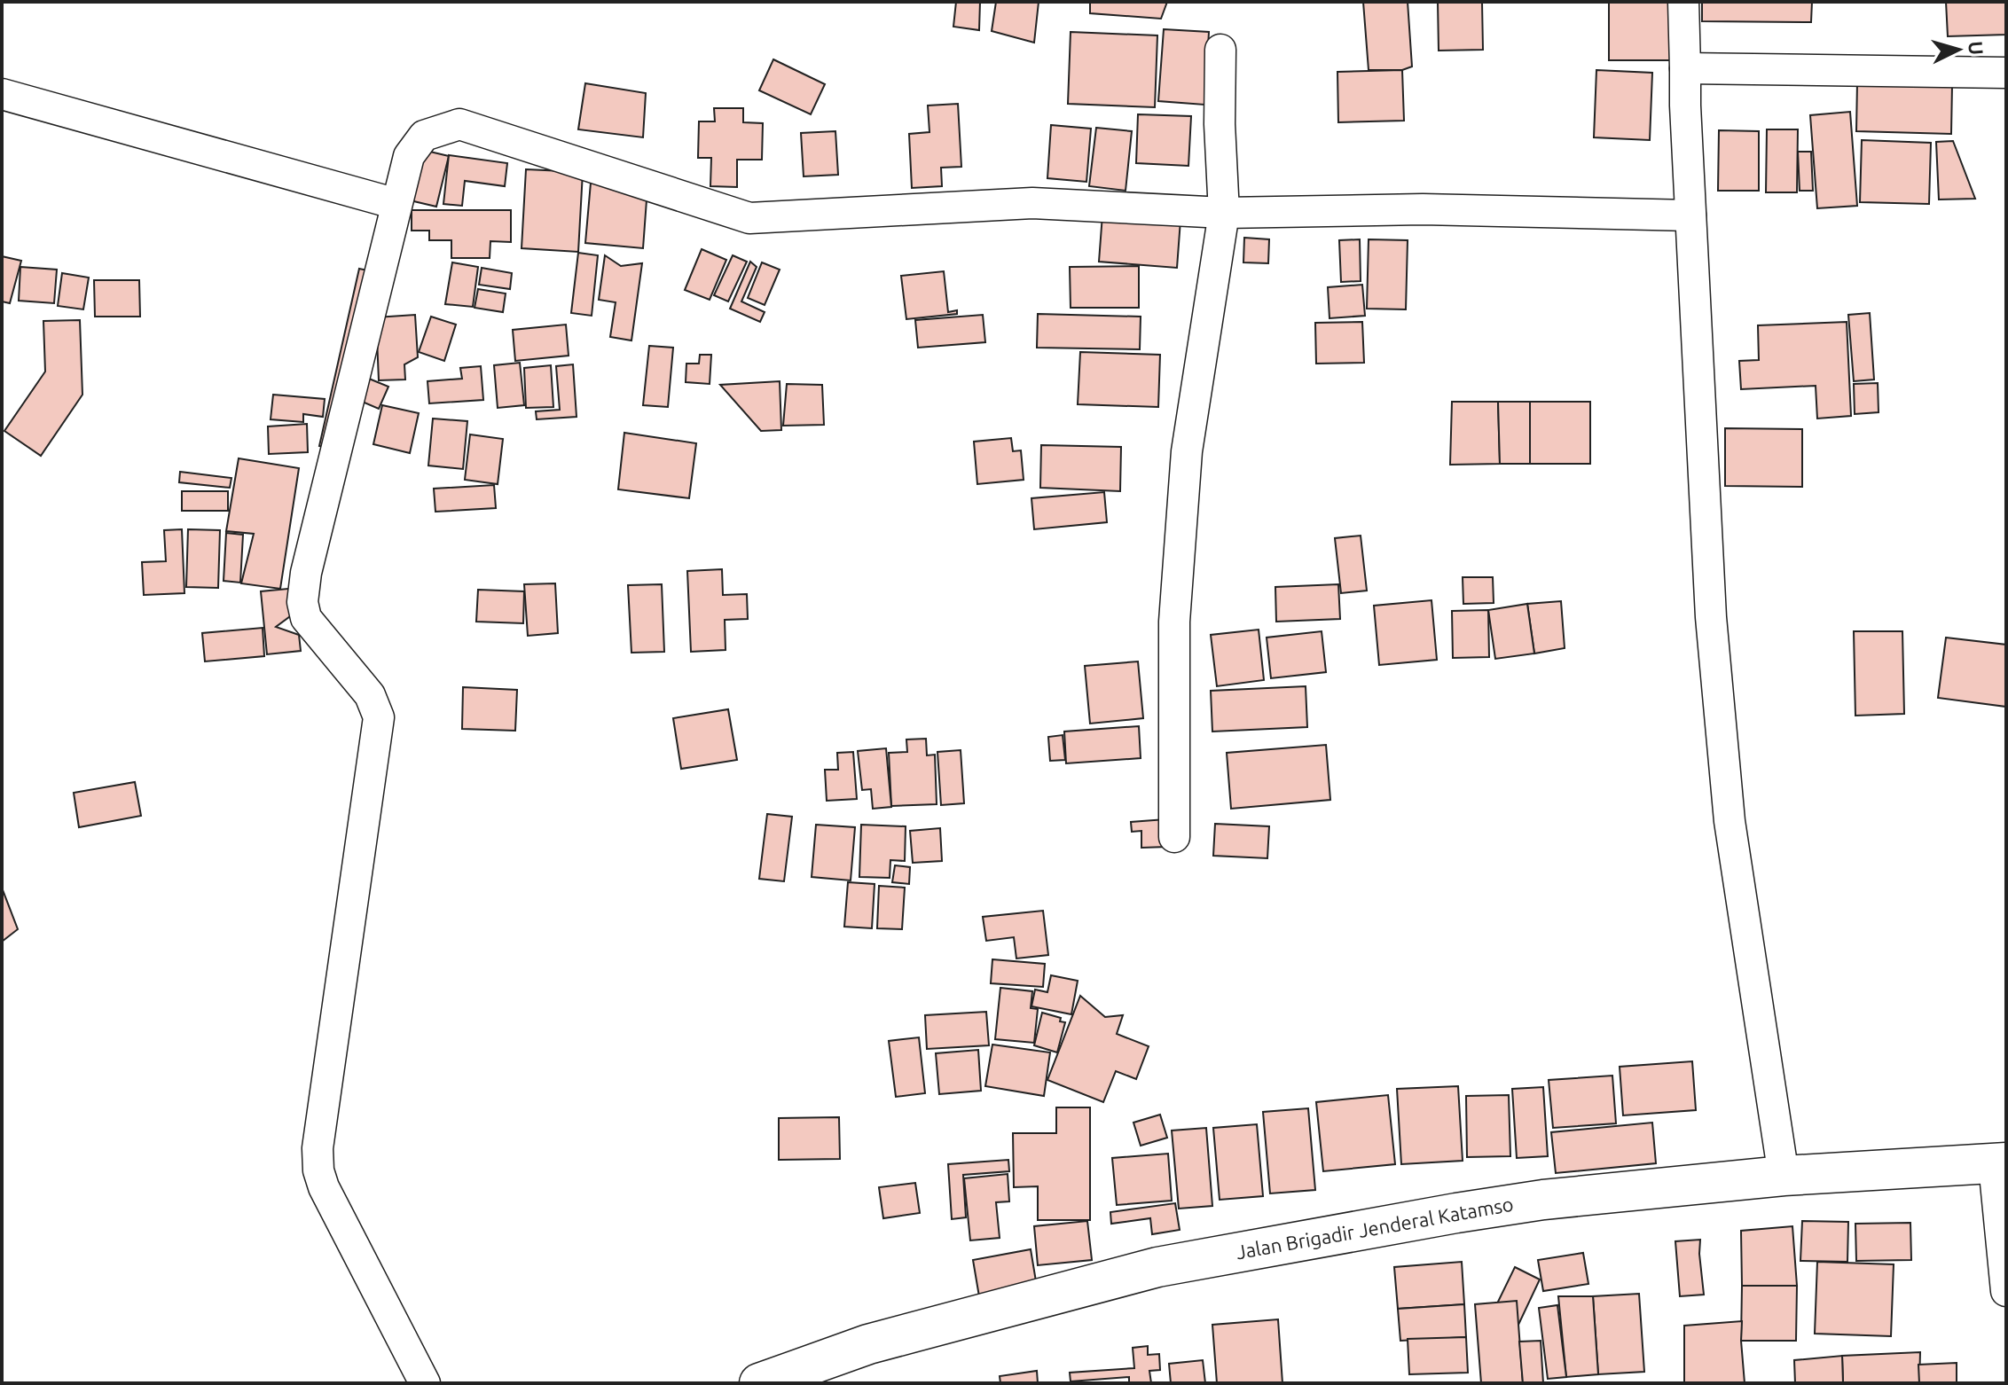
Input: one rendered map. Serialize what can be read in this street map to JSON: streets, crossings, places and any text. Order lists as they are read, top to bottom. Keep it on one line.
{"streets":{"main road":["Jalan Brigadir Jenderal Katamso"]},"north":"right"}
